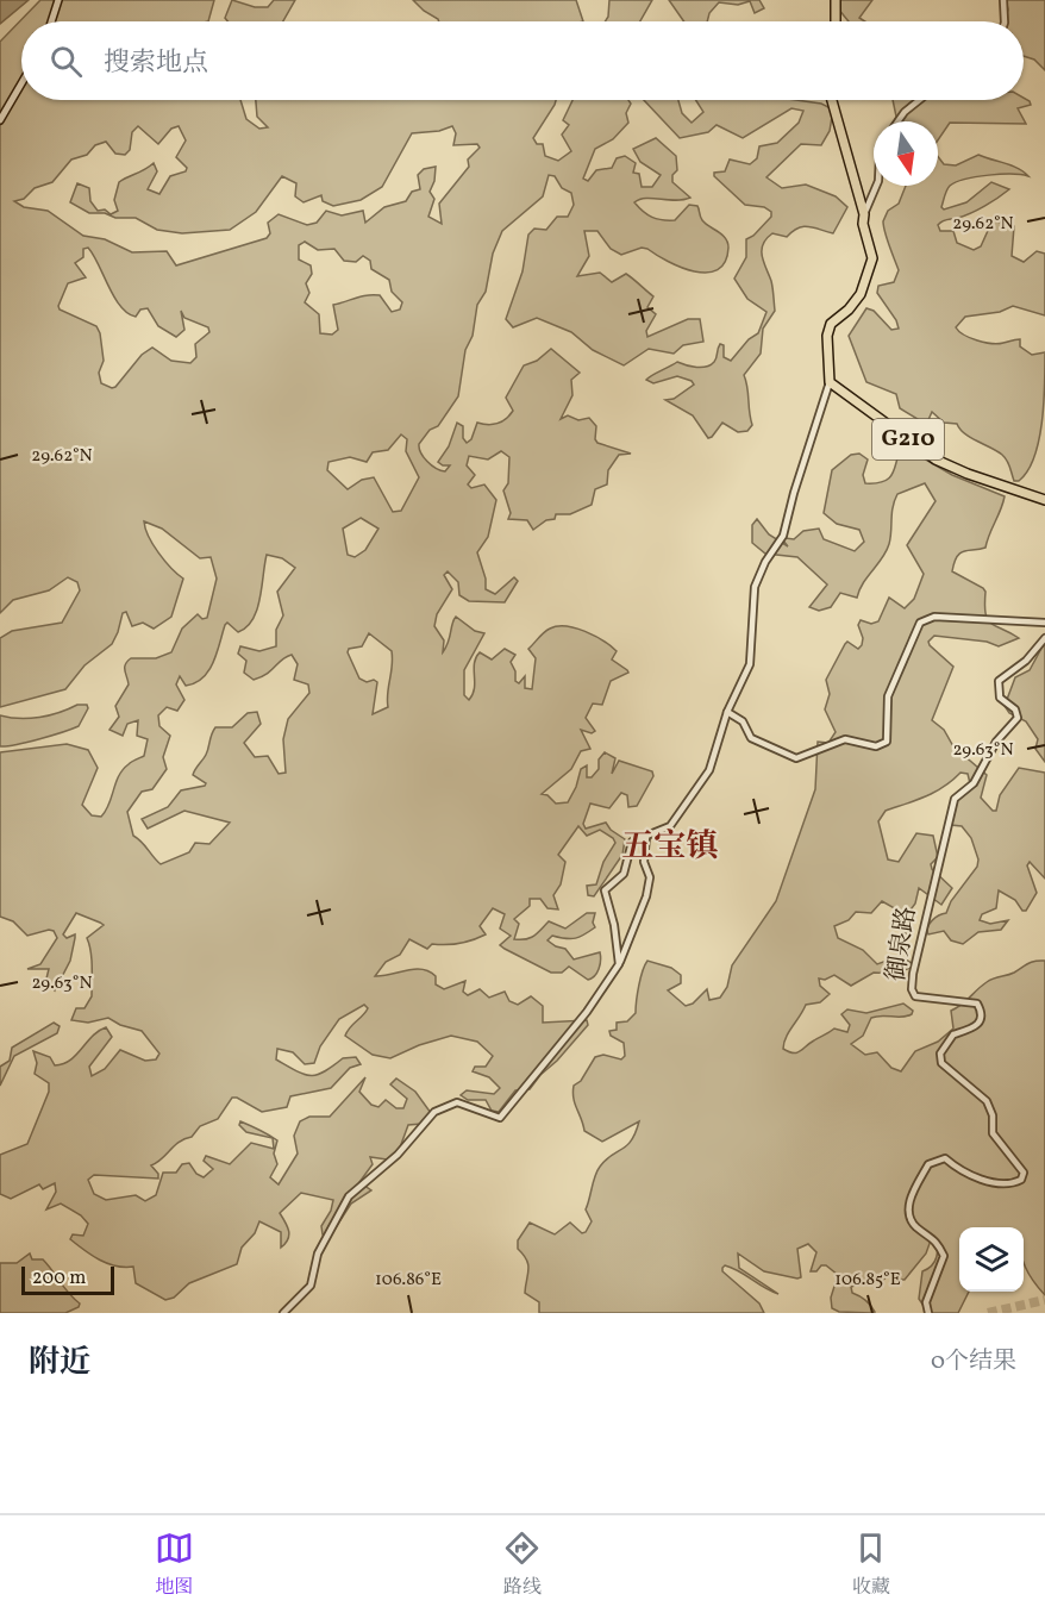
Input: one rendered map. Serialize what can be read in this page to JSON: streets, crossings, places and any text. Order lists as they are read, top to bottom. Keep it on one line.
{"streets":{"highway":["G210"],"street":["御泉路"]},"districts":["五宝镇"],"scale_bar":"200 m","north":"bottom","page":{"search":"搜索地点","scale":"200 m","heading":["附近","0个结果"],"nav":["地图","路线","收藏"]},"coordinates":["29.62°N","29.63°N","106.86°E","106.85°E"]}
